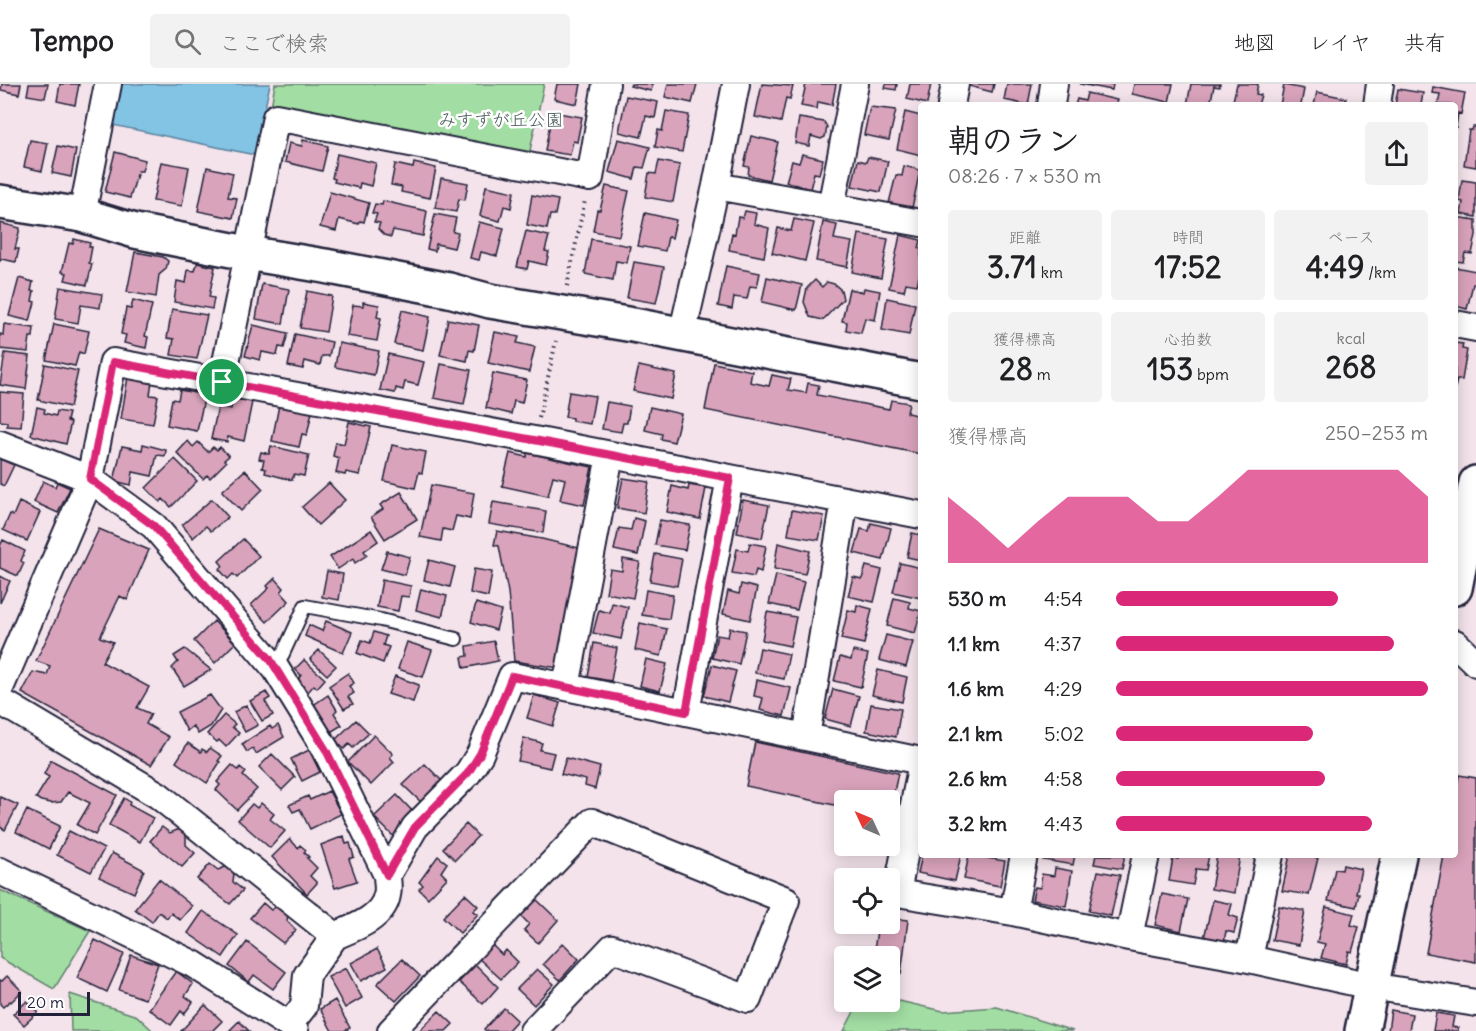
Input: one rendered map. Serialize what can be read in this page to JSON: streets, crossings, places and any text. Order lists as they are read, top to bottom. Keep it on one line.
{"parks":["みすずが丘公園"],"scale_bar":"20 m","north":"top left","page":{"header":"Tempo","search":"ここで検索","nav":["地図","レイヤ","共有"],"heading":["朝のラン","08:26 · 7 × 530 m"],"stats":[["距離","3.71 km"],["時間","17:52"],["ペース","4:49 /km"],["獲得標高","28 m"],["心拍数","153 bpm"],["kcal","268"]],"chart":["獲得標高","250–253 m"],"list":[{"name":"530 m","note":"4:54"},{"name":"1.1 km","note":"4:37"},{"name":"1.6 km","note":"4:29"},{"name":"2.1 km","note":"5:02"},{"name":"2.6 km","note":"4:58"},{"name":"3.2 km","note":"4:43"}],"scale":"20 m"}}
